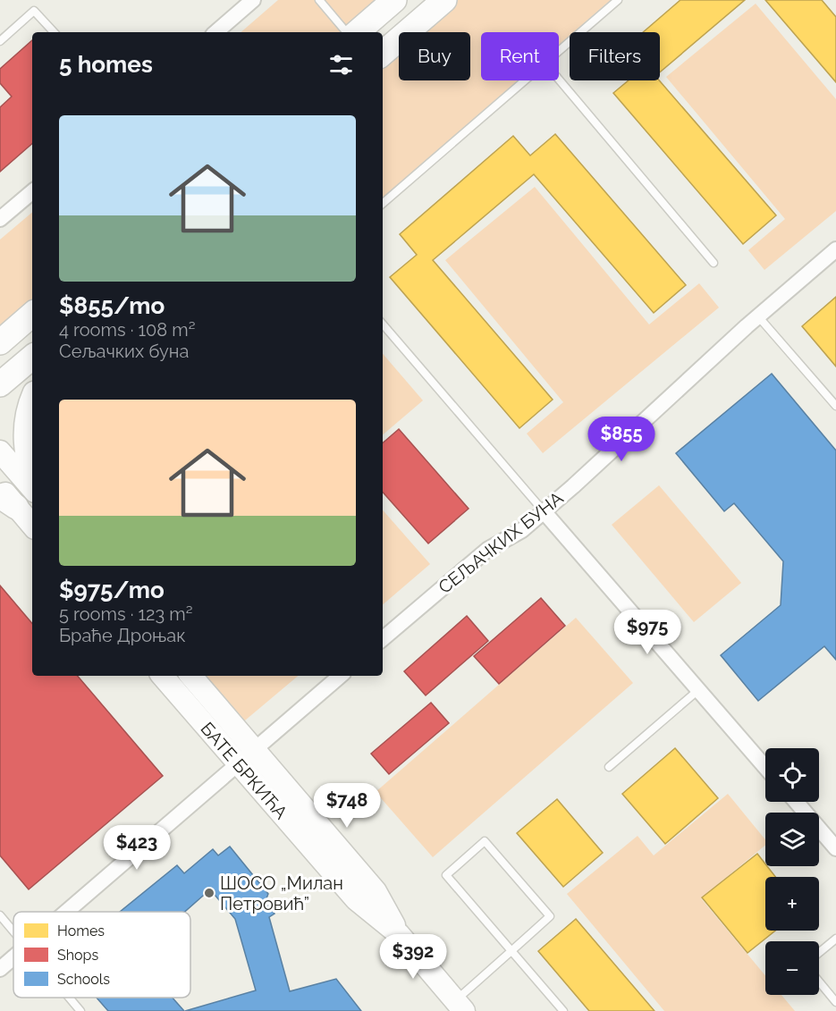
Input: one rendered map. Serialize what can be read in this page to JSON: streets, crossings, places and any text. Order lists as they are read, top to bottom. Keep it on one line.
{"streets":{"street":["СЕЉАЧКИХ БУНА","БАТЕ БРКИЋА"]},"places":["ШОСО „Милан Петровић”"],"legend":["Homes","Shops","Schools"],"page":{"chip":["Buy","Rent","Filters"],"heading":"5 homes","list":[{"name":"$855/mo","note":"4 rooms · 108 m² · Сељачких буна"},{"name":"$975/mo","note":"5 rooms · 123 m² · Браће Дроњак"}],"price":["$855","$975","$748","$423","$392"],"map_buttons":["+","−"]}}
